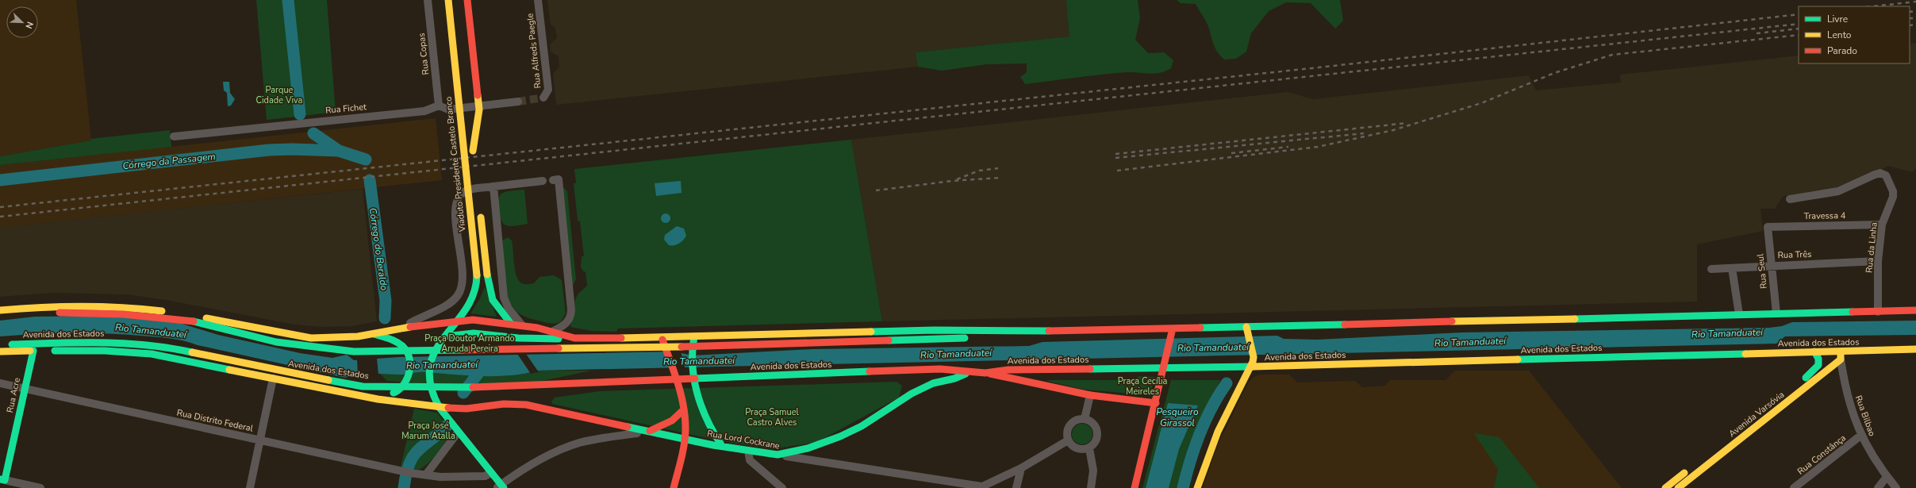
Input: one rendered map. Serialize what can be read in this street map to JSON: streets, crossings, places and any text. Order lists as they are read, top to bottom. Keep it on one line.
{"streets":{"main road":["Viaduto Presidente Castelo Branco","Avenida dos Estados","Rua Acre","Avenida Varsóvia","Rua Lord Cockrane"],"street":["Rua Alfreds Paegle","Rua Copas","Rua Fichet","Travessa 4","Rua da Linha","Rua Três","Rua Seul","Rua Bilbao","Rua Distrito Federal","Rua Constânça"]},"crossings":[["Rua Copas","Rua Fichet"],["Viaduto Presidente Castelo Branco","Avenida dos Estados"],["Viaduto Presidente Castelo Branco","Rua Distrito Federal"],["Travessa 4","Rua da Linha"],["Travessa 4","Rua Seul"],["Rua da Linha","Rua Três"],["Rua Três","Rua Seul"],["Avenida dos Estados","Rua Acre"],["Avenida dos Estados","Avenida Varsóvia"],["Avenida dos Estados","Rua Bilbao"],["Avenida dos Estados","Rua Lord Cockrane"],["Rua Acre","Rua Distrito Federal"],["Avenida Varsóvia","Rua Bilbao"],["Rua Bilbao","Rua Constânça"]],"water":["Córrego da Passagem","Córrego do Beraldo","Rio Tamanduateí","Pesqueiro Girassol"],"parks":["Parque Cidade Viva","Praça Doutor Armando Arruda Pereira","Praça Cecília Meireles","Praça Samuel Castro Alves","Praça José Marum Atalla"],"legend":["Livre","Lento","Parado"],"north":"bottom right"}
